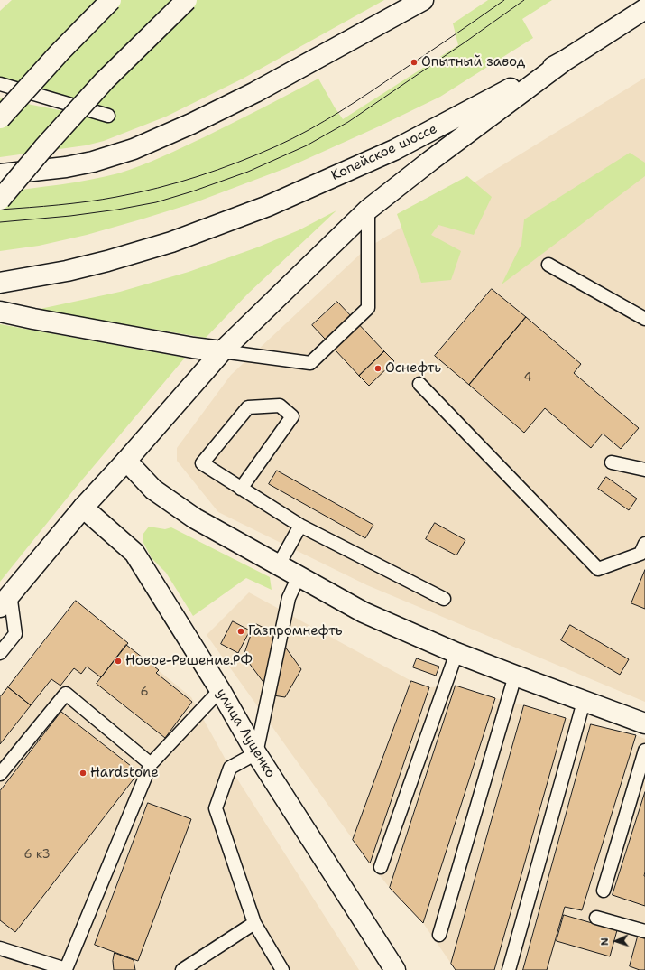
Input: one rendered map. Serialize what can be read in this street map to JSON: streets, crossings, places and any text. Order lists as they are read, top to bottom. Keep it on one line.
{"streets":{"main road":["Копейское шоссе","улица Луценко"]},"places":["Опытный завод","Оснефть","Газпромнефть","Новое-Решение.РФ","Hardstone"],"house_numbers":["4","6","6 к3"],"north":"left"}
